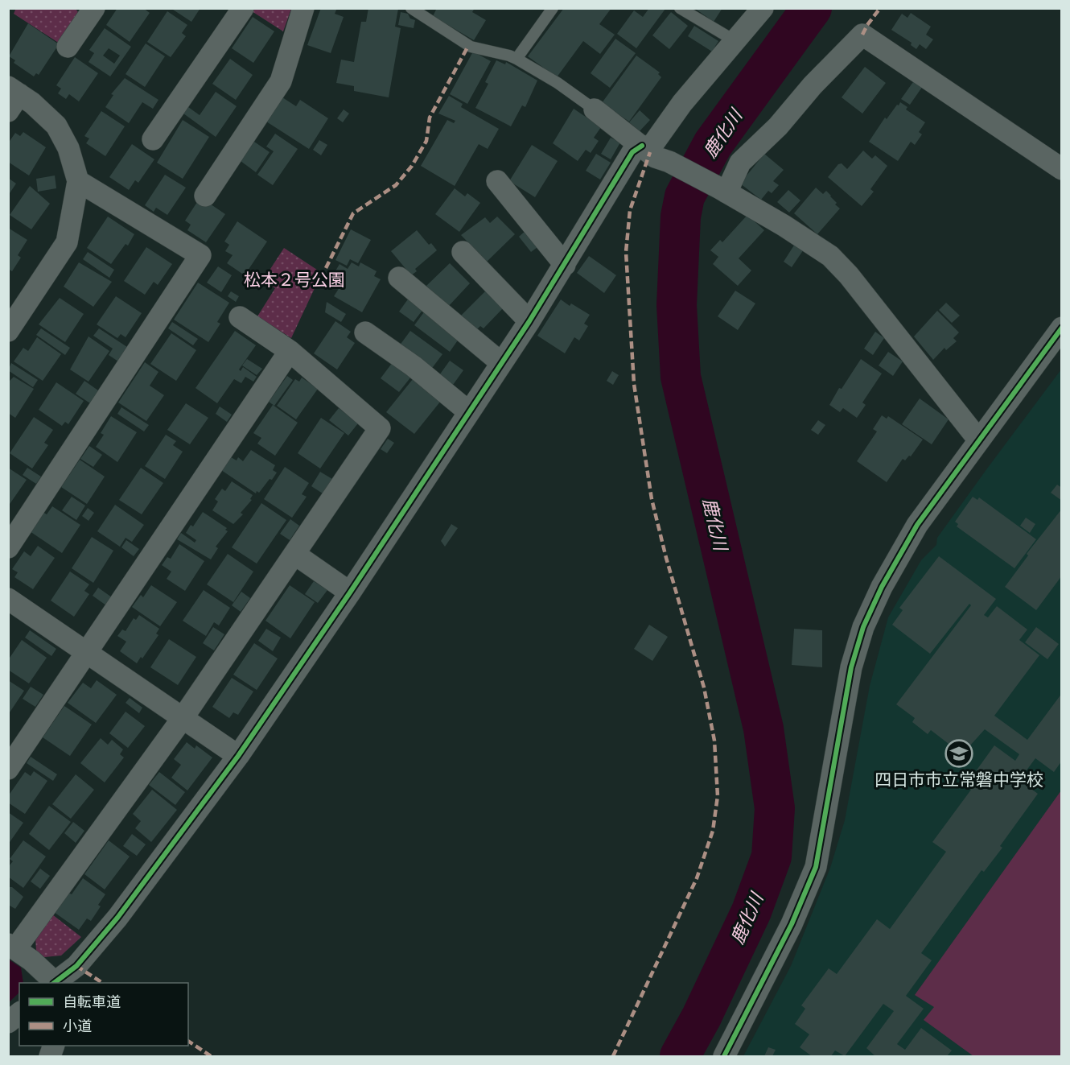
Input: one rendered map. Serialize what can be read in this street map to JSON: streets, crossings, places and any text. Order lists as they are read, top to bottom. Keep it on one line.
{"water":["鹿化川"],"parks":["松本２号公園"],"places":{"school or university":["四日市市立常磐中学校"]},"legend":["自転車道","小道"]}
